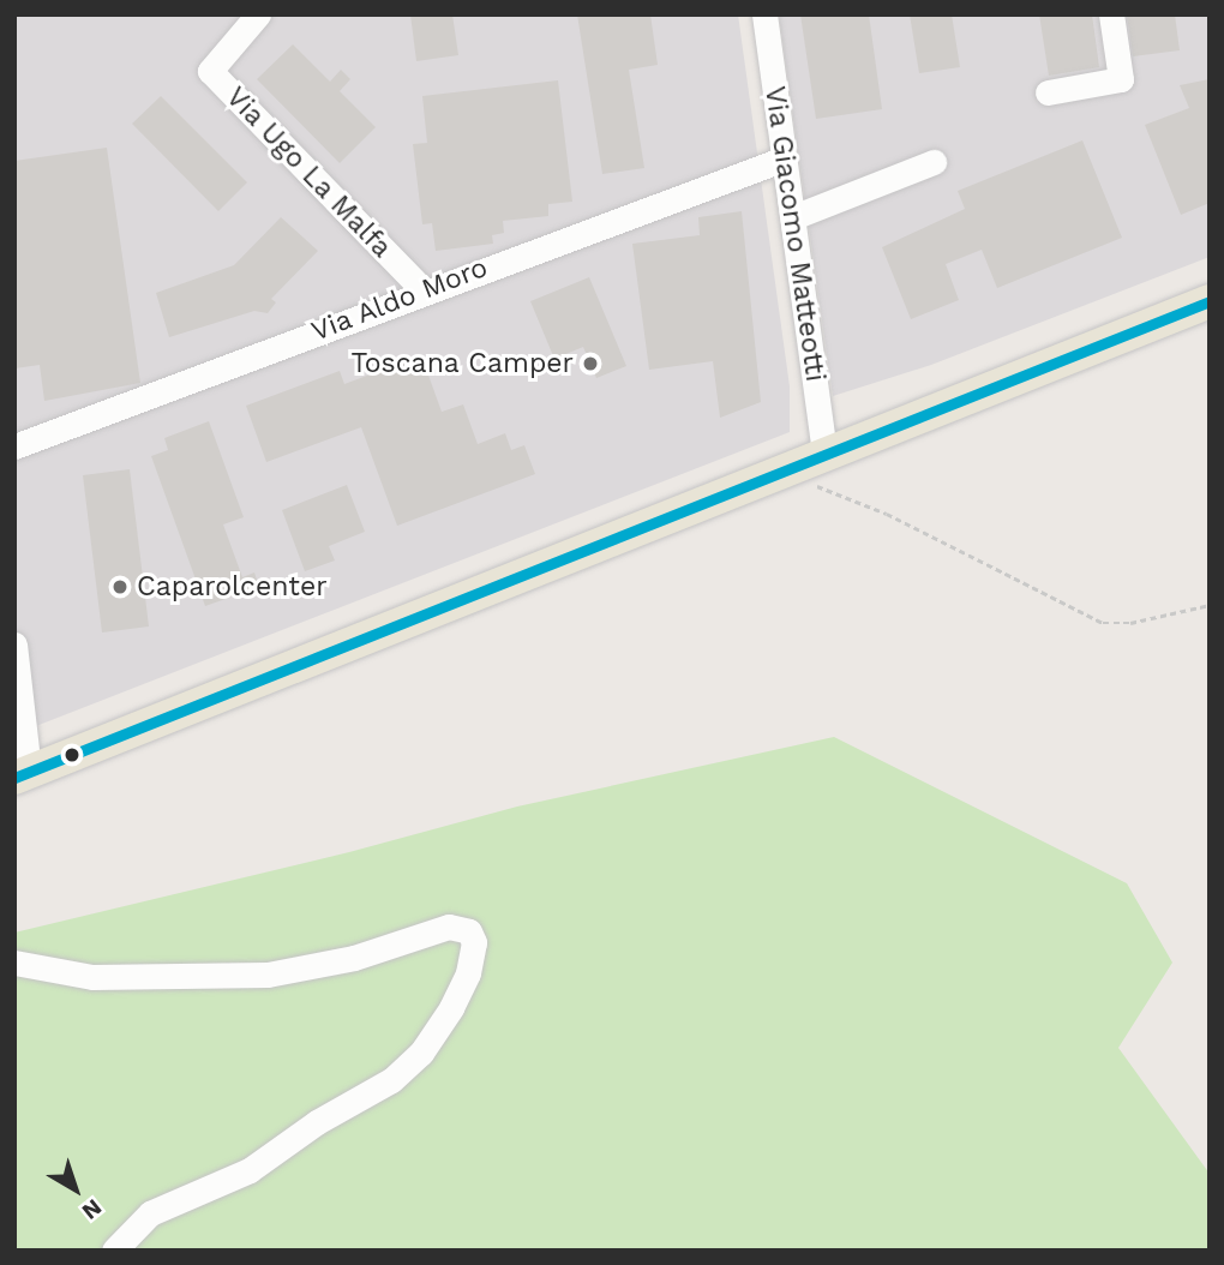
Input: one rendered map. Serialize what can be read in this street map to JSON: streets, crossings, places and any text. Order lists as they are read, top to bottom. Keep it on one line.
{"streets":{"street":["Via Ugo La Malfa","Via Giacomo Matteotti","Via Aldo Moro"]},"crossings":[["Via Ugo La Malfa","Via Aldo Moro"],["Via Giacomo Matteotti","Via Aldo Moro"]],"places":["Toscana Camper","Caparolcenter"],"north":"bottom right"}
